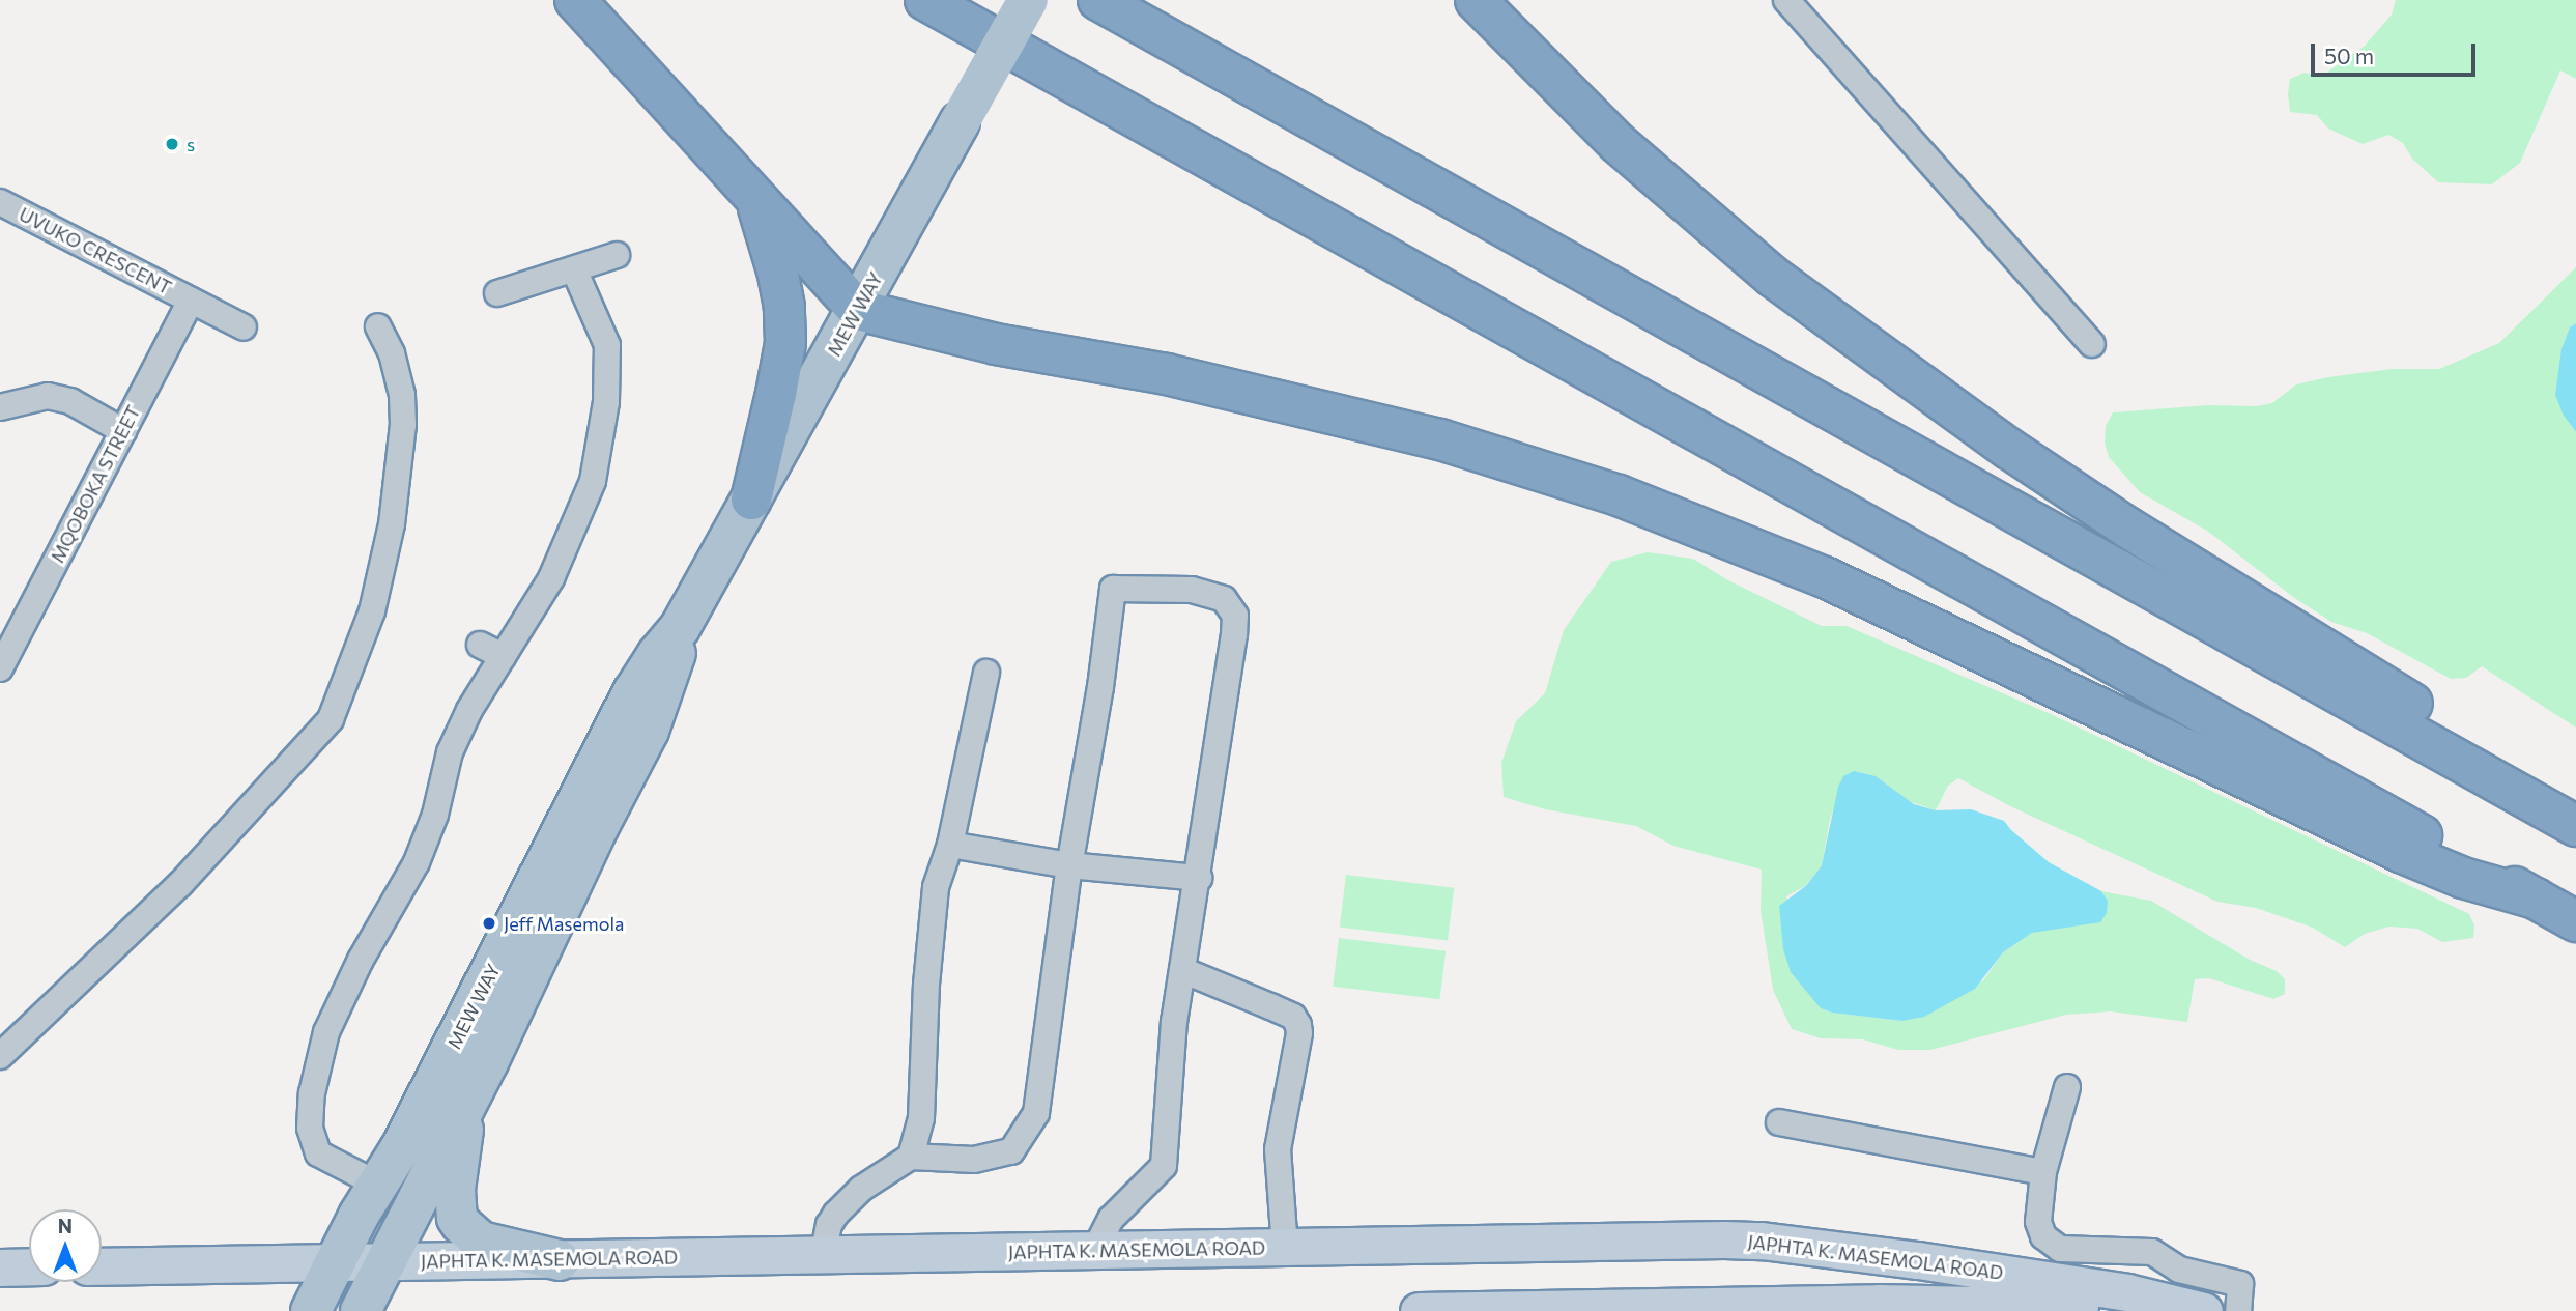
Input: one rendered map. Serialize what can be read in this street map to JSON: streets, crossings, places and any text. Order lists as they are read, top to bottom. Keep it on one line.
{"streets":{"main road":["MEW WAY","JAPHTA K. MASEMOLA ROAD"],"street":["UVUKO CRESCENT","MQOBOKA STREET"]},"crossings":[["UVUKO CRESCENT","MQOBOKA STREET"],["MEW WAY","JAPHTA K. MASEMOLA ROAD"]],"places":["s","Jeff Masemola"],"scale_bar":"50 m","north":"top"}
